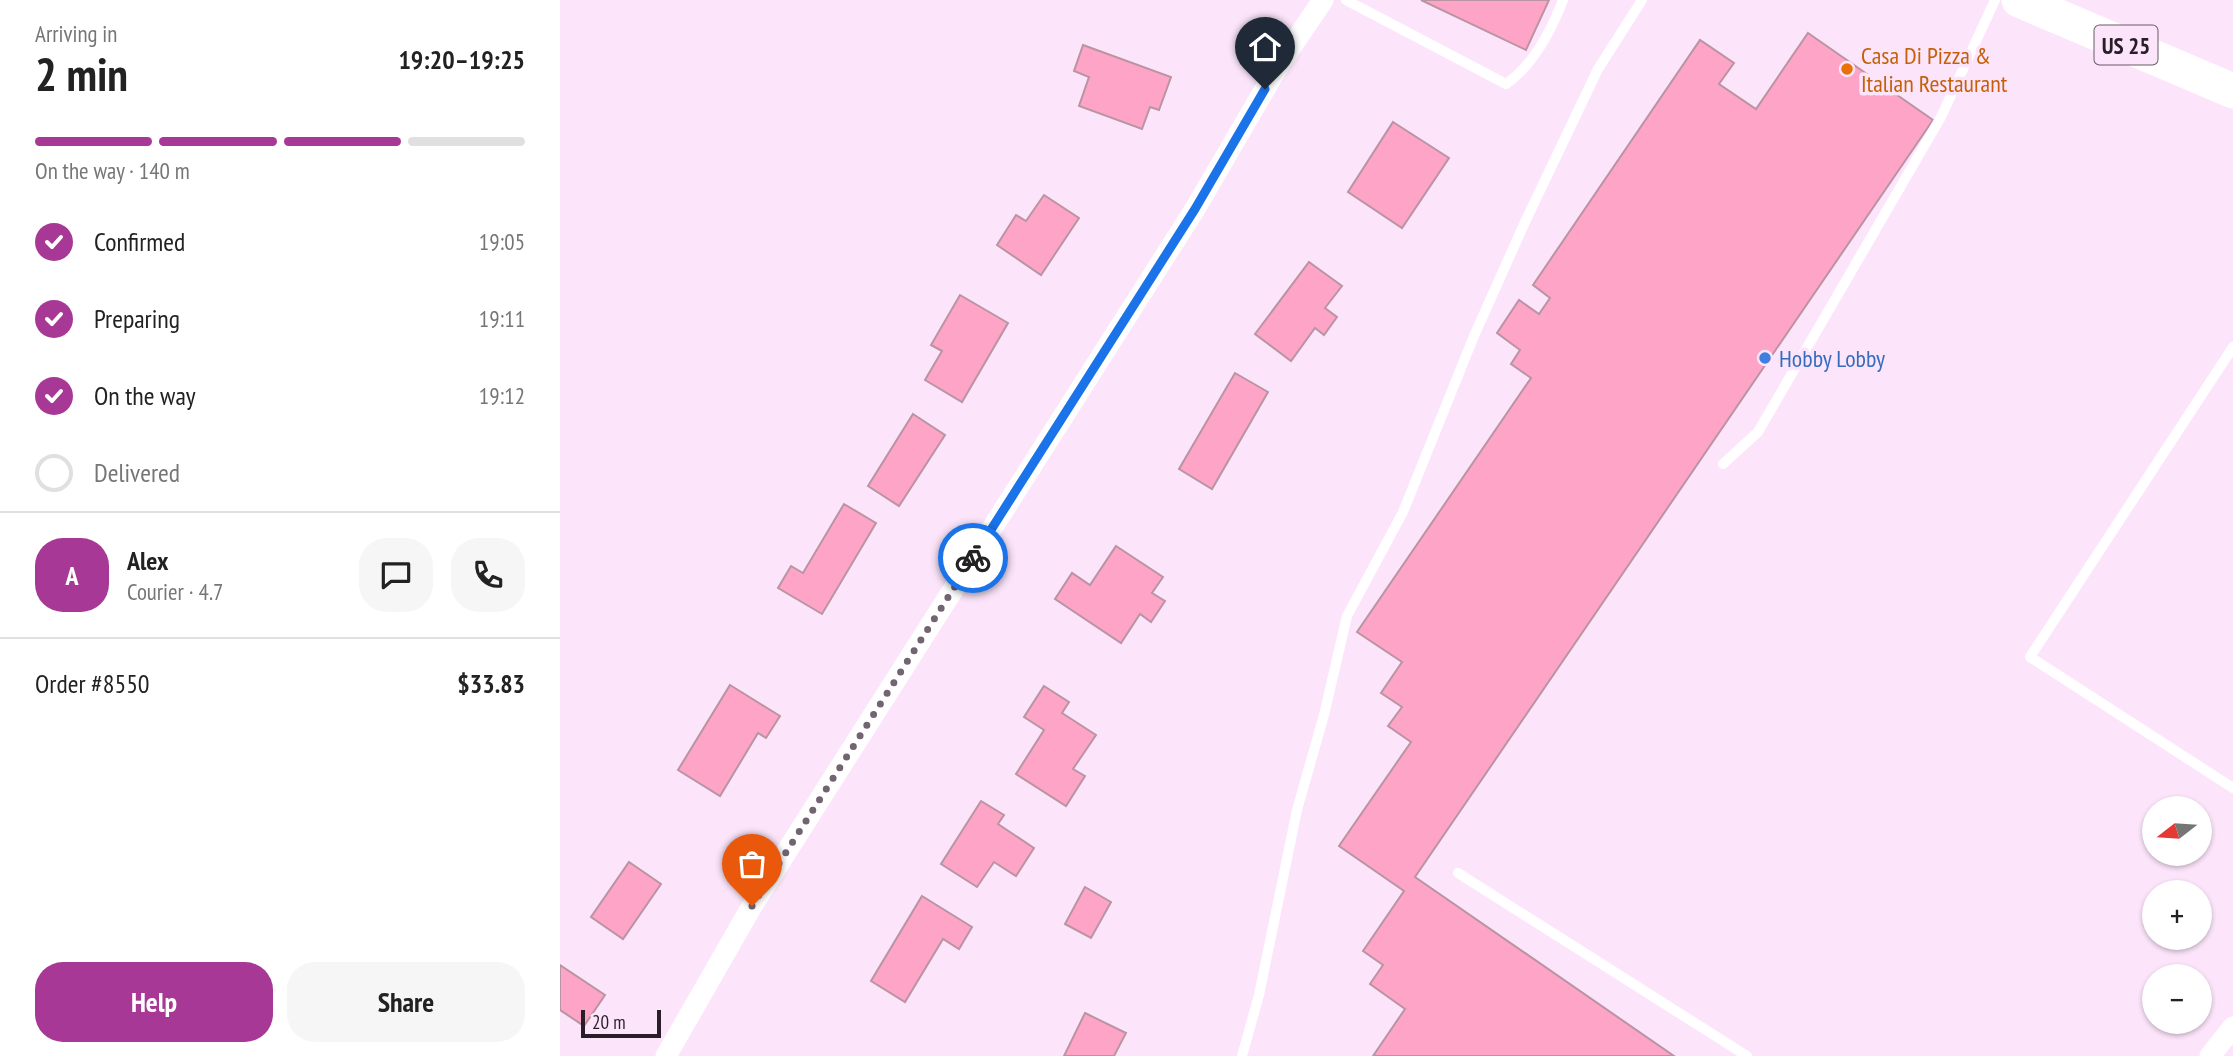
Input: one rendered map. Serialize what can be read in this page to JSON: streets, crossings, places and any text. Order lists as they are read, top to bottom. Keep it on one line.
{"streets":{"main road":["US 25"]},"places":["Casa Di Pizza & Italian Restaurant","Hobby Lobby"],"scale_bar":"20 m","north":"left","page":{"heading":["2 min","Arriving in","19:20–19:25"],"panel":["Alex","Courier · 4.7","Order #8550","$33.83"],"bar":"On the way · 140 m","list":[["Confirmed","19:05"],["Preparing","19:11"],["On the way","19:12"],"Delivered"],"round":"A","map_buttons":["+","−"],"buttons":["Help","Share"],"scale":"20 m"}}
